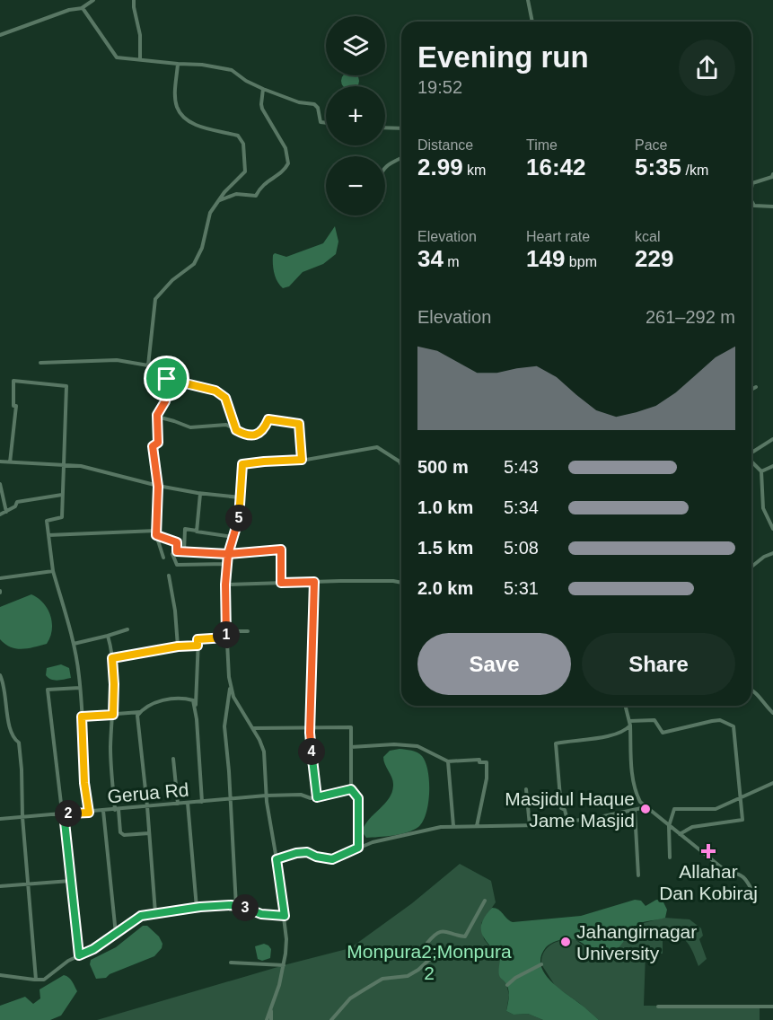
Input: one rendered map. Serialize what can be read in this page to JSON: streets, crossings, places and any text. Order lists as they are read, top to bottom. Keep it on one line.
{"streets":{"street":["Gerua Rd"]},"parks":["Monpura2;Monpura 2"],"places":{"other":["Masjidul Haque Jame Masjid","Jahangirnagar University"],"health":["Allahar Dan Kobiraj"]},"page":{"map_buttons":["+","−"],"heading":["Evening run","19:52"],"stats":[["Distance","2.99 km"],["Time","16:42"],["Pace","5:35 /km"],["Elevation","34 m"],["Heart rate","149 bpm"],["kcal","229"]],"chart":["Elevation","261–292 m"],"list":[{"name":"500 m","note":"5:43"},{"name":"1.0 km","note":"5:34"},{"name":"1.5 km","note":"5:08"},{"name":"2.0 km","note":"5:31"}],"pins":["5","1","4","2","3"],"buttons":["Save","Share"]}}
